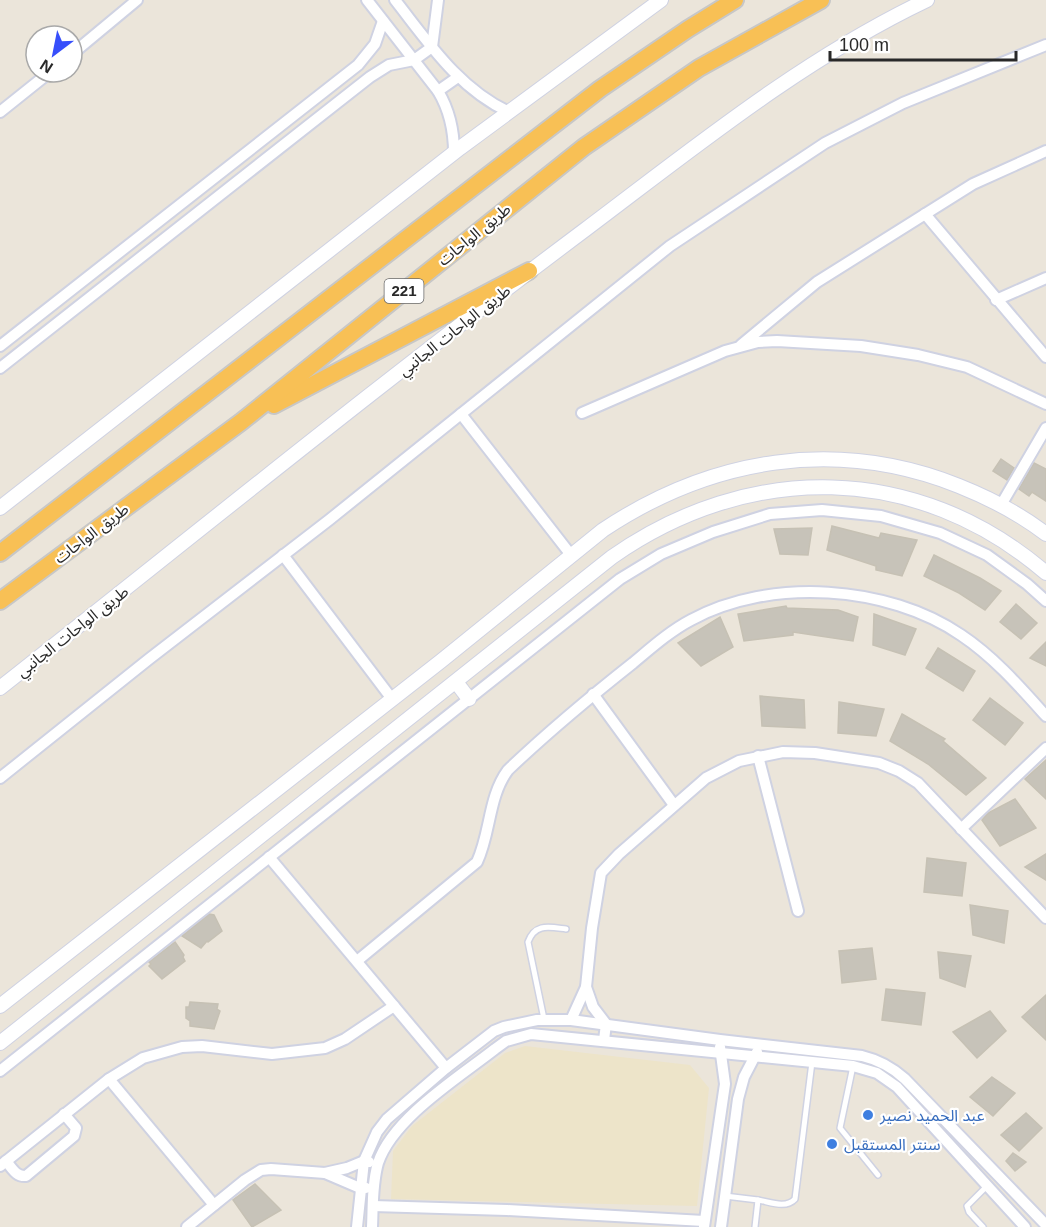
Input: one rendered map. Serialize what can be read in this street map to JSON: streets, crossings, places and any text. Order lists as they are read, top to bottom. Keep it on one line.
{"streets":{"highway":["طريق الواحات","221"],"street":["طريق الواحات الجانبي"]},"places":["عبد الحميد نصير","سنتر المستقبل"],"scale_bar":"100 m","north":"bottom left"}
